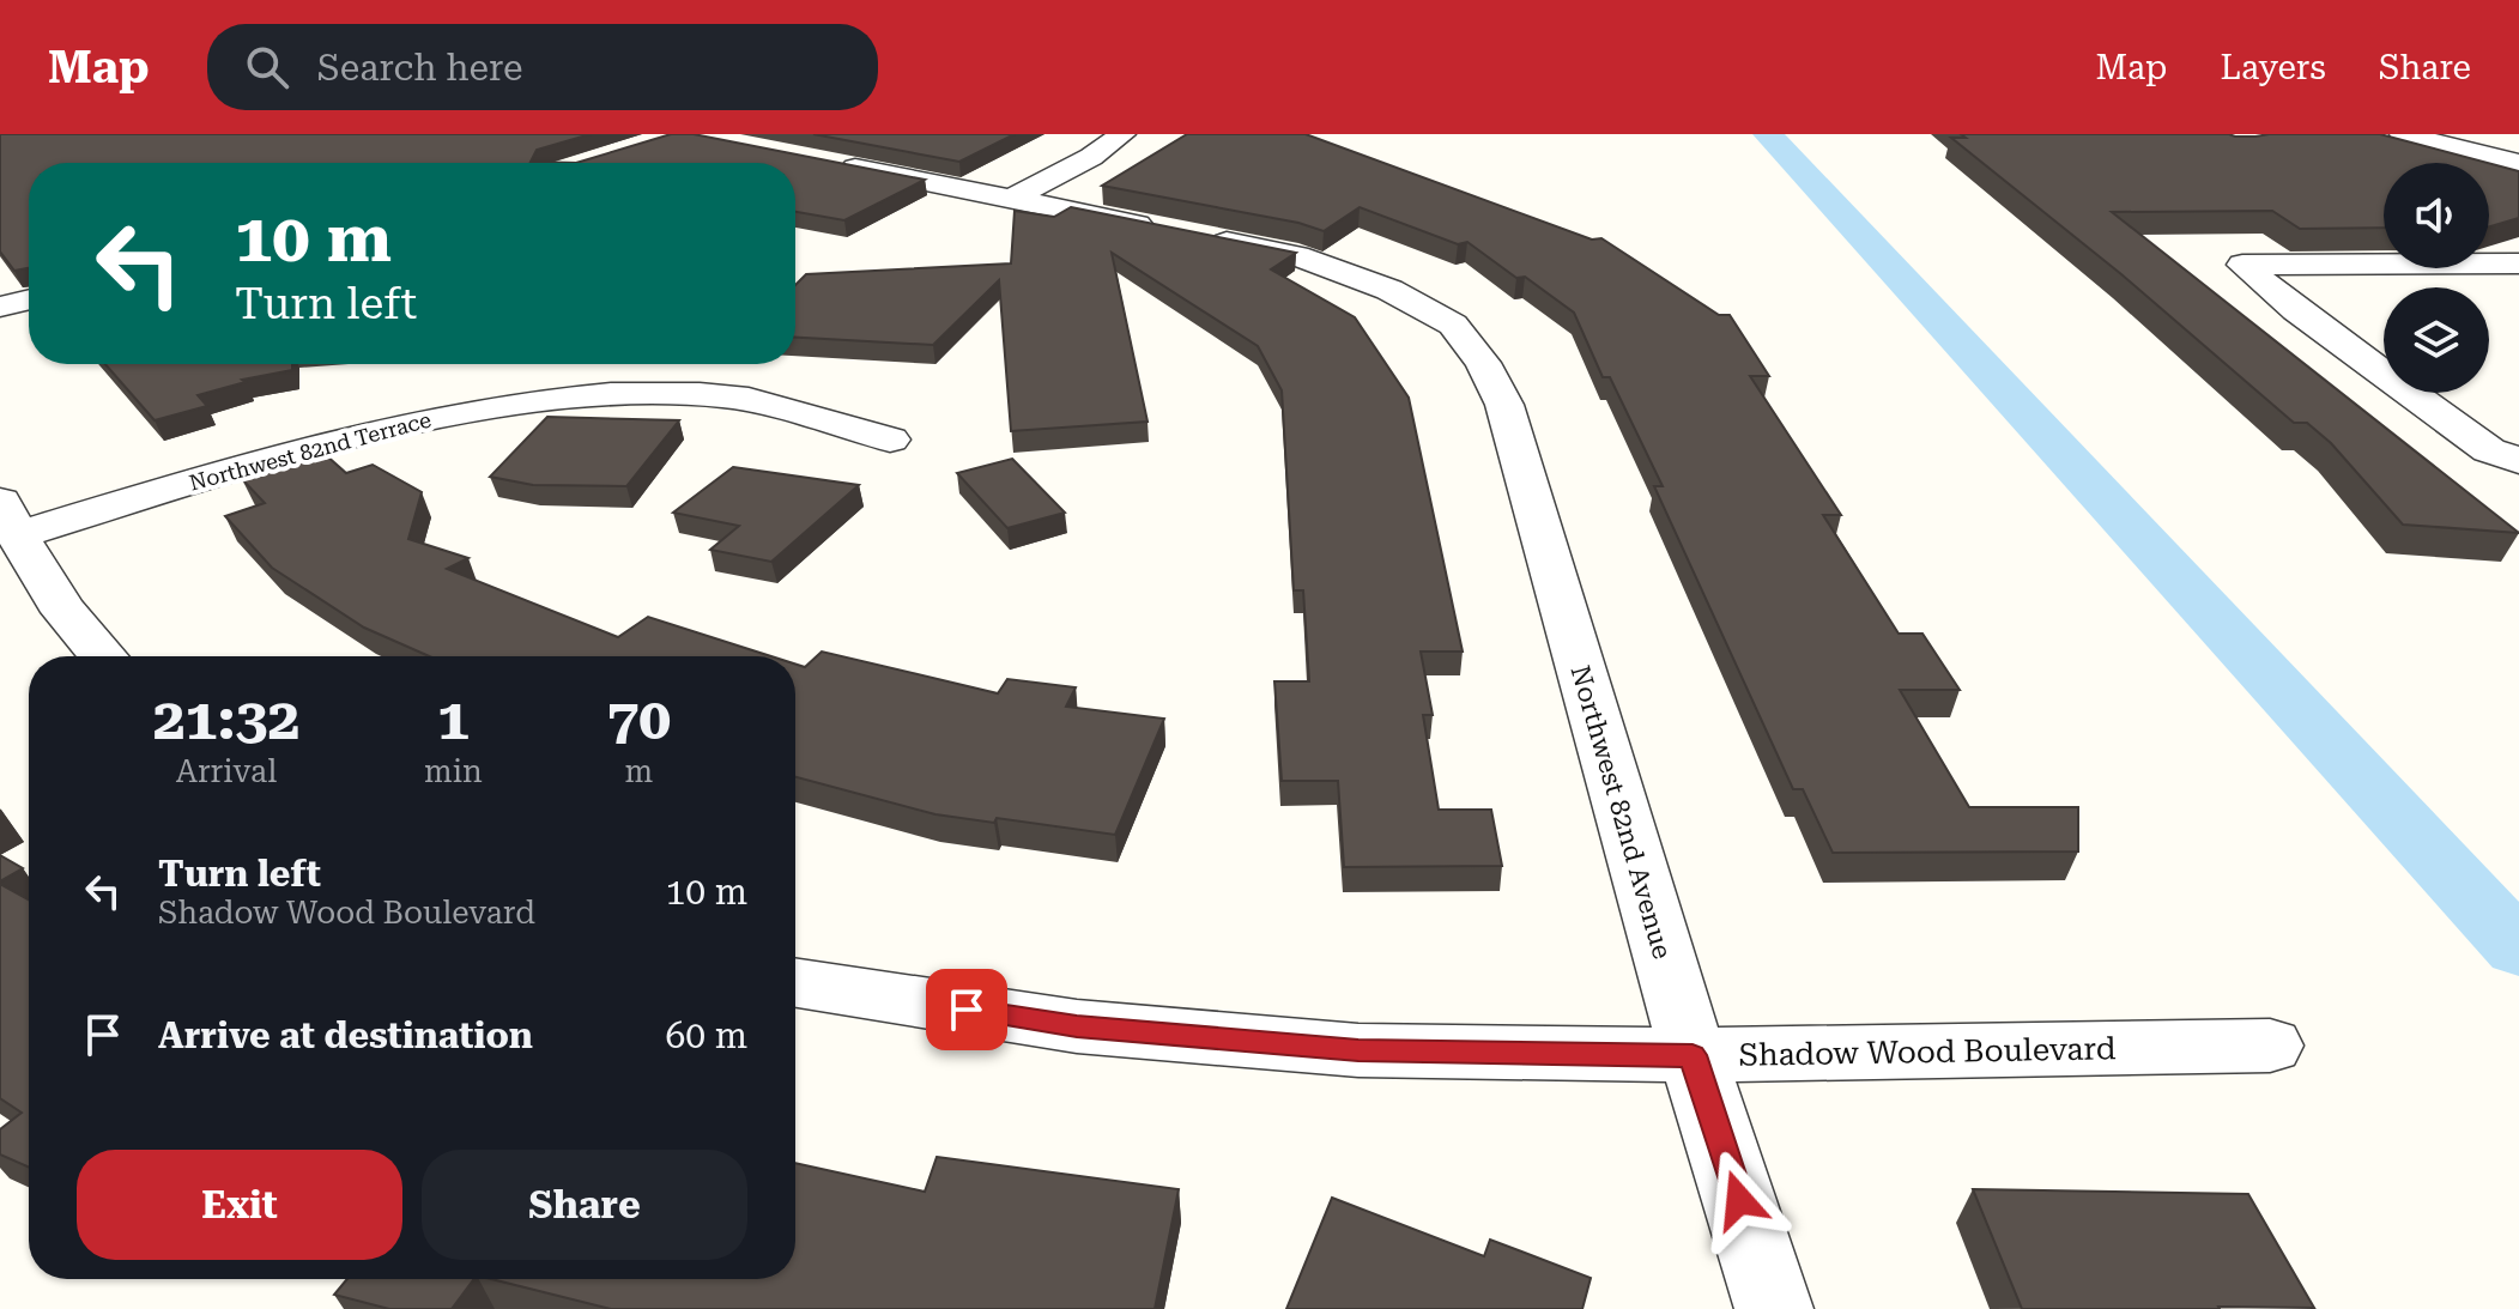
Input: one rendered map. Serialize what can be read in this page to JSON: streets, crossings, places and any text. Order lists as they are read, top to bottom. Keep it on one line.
{"streets":{"street":["Northwest 82nd Terrace","Northwest 82nd Avenue","Shadow Wood Boulevard"]},"crossings":[["Northwest 82nd Avenue","Shadow Wood Boulevard"]],"page":{"header":"Map","search":"Search here","nav":["Map","Layers","Share"],"turn":["10 m","Turn left"],"eta":["21:32","Arrival","1","min","70","m"],"list":[{"name":"Turn left","note":"Shadow Wood Boulevard","value":"10 m"},{"name":"Arrive at destination","value":"60 m"}],"buttons":["Exit","Share"]}}
